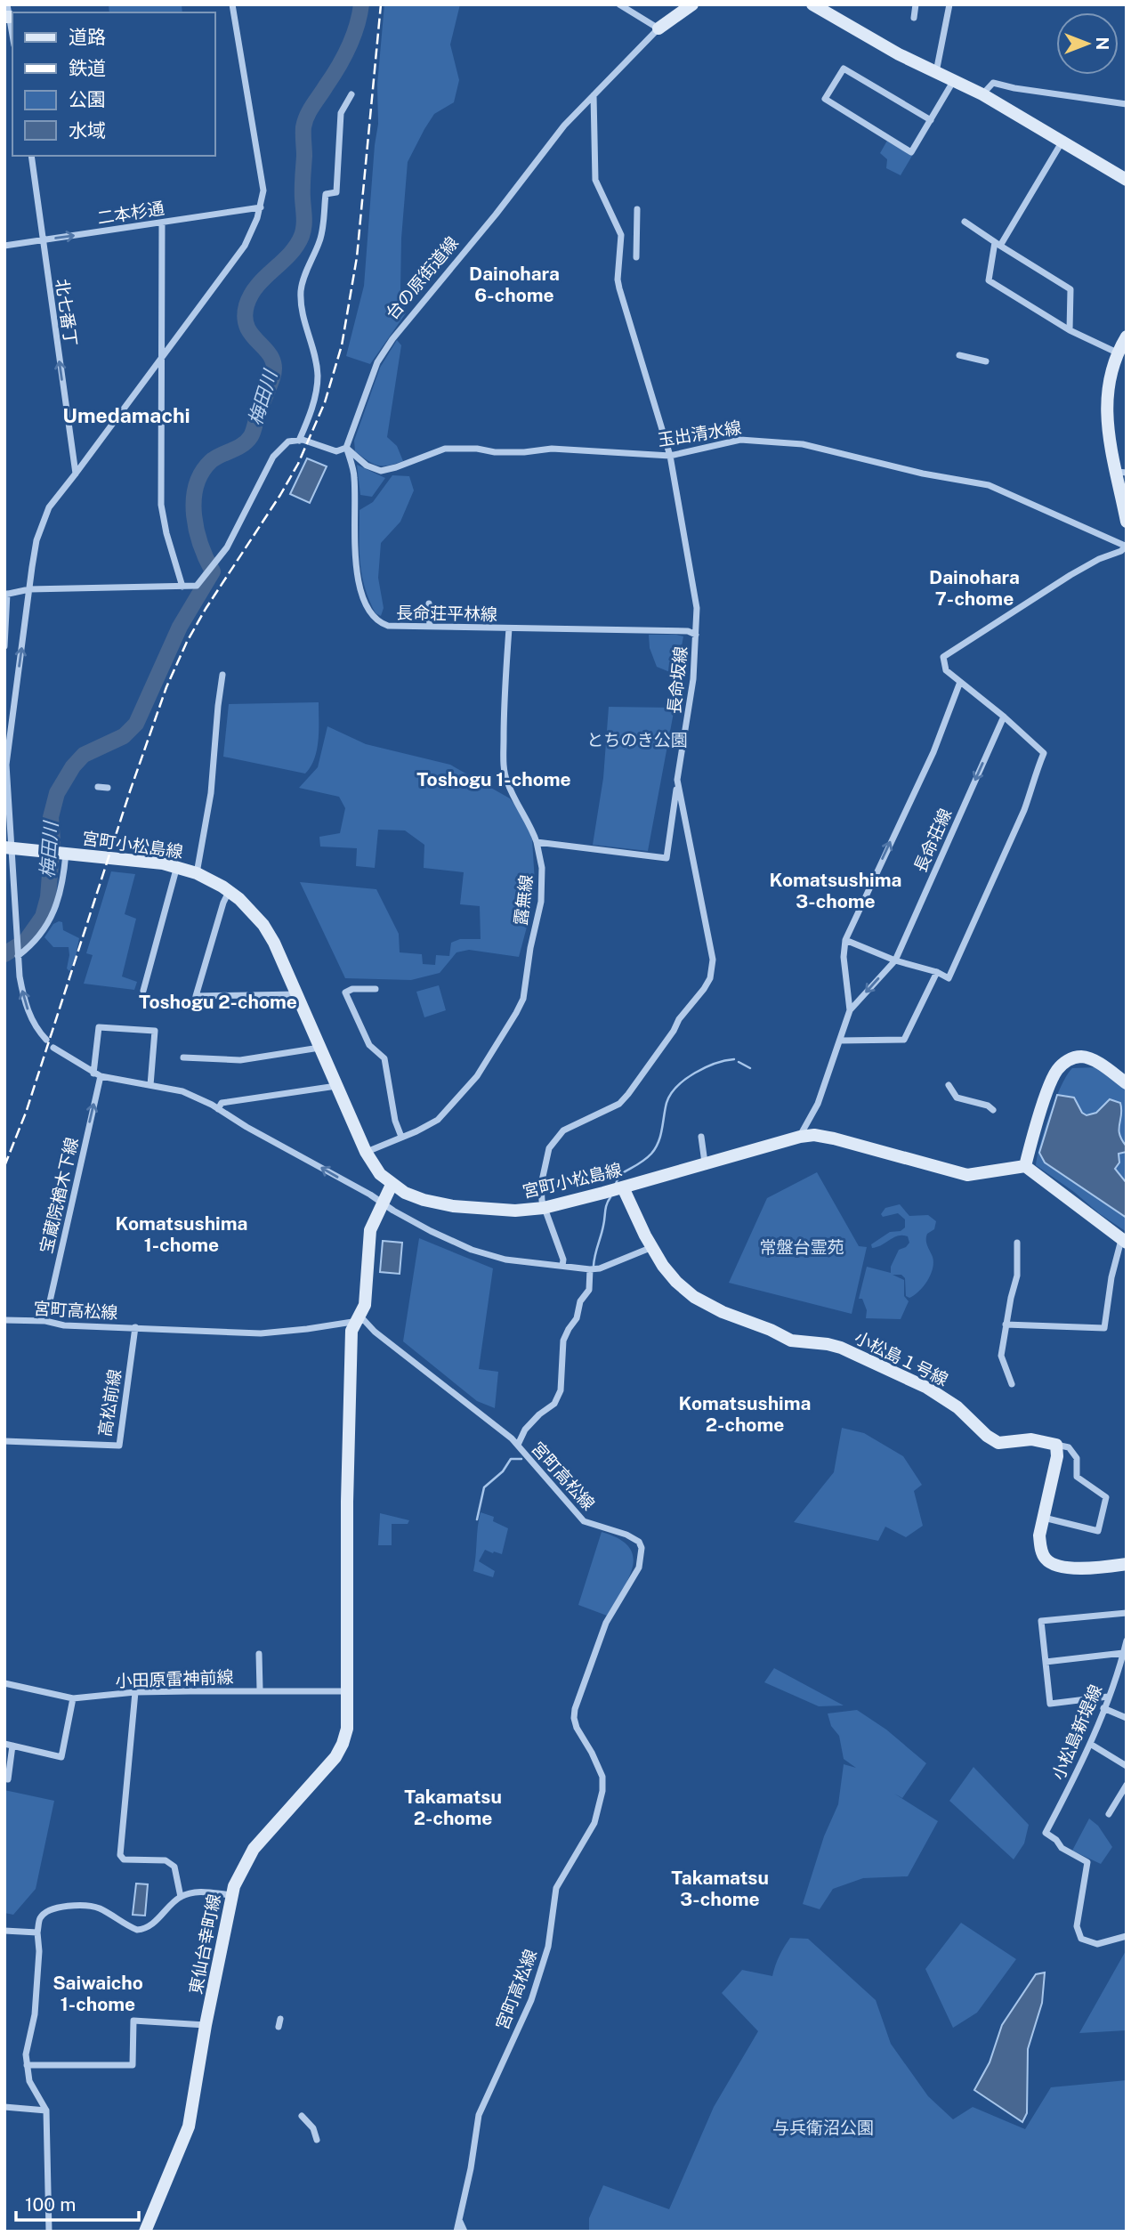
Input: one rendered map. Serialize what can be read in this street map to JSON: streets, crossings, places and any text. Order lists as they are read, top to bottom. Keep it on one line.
{"streets":{"street":["二本杉通","台の原街道線","北七番丁","玉出清水線","長命荘平林線","長命坂線","長命荘線","宮町小松島線","露無線","宝蔵院楢木下線","宮町高松線","小松島１号線","高松前線","小田原雷神前線","小松島新堤線","東仙台幸町線"]},"crossings":[["二本杉通","北七番丁"],["台の原街道線","玉出清水線"],["台の原街道線","長命荘平林線"],["台の原街道線","長命坂線"],["玉出清水線","長命荘平林線"],["玉出清水線","長命坂線"],["長命荘平林線","長命坂線"],["長命荘平林線","露無線"],["長命坂線","宮町小松島線"],["長命荘線","宮町小松島線"],["宮町小松島線","露無線"],["宮町小松島線","小松島１号線"],["宮町小松島線","東仙台幸町線"],["宝蔵院楢木下線","宮町高松線"],["宮町高松線","高松前線"],["宮町高松線","東仙台幸町線"],["小田原雷神前線","東仙台幸町線"]],"one_way":["二本杉通","北七番丁","宝蔵院楢木下線"],"districts":["Dainohara 6-chome","Umedamachi","Dainohara 7-chome","Toshogu 1-chome","Komatsushima 3-chome","Toshogu 2-chome","Komatsushima 1-chome","Komatsushima 2-chome","Takamatsu 2-chome","Takamatsu 3-chome","Saiwaicho 1-chome"],"water":["梅田川"],"parks":["とちのき公園","常盤台霊苑","与兵衛沼公園"],"legend":["道路","鉄道","公園","水域"],"scale_bar":"100 m","north":"right"}
